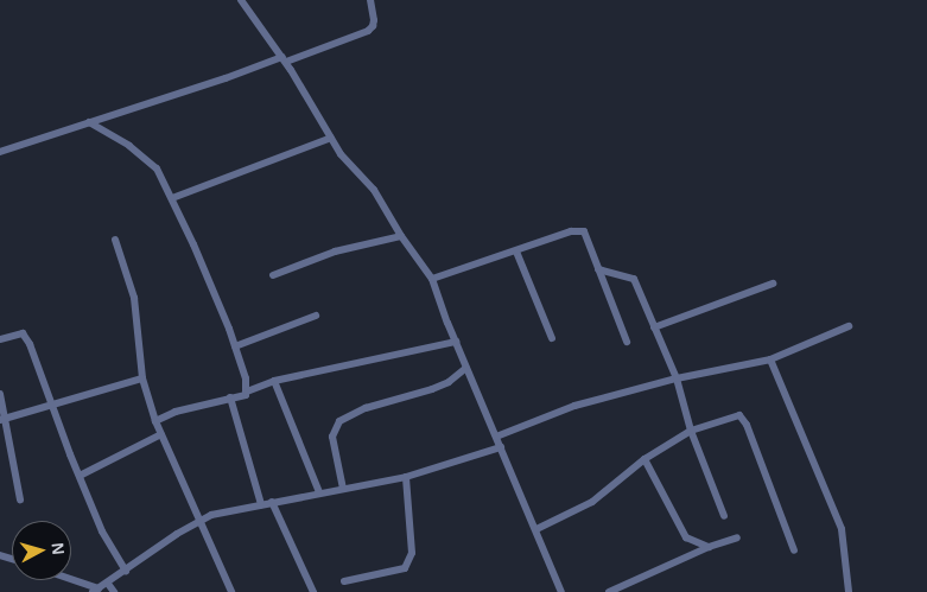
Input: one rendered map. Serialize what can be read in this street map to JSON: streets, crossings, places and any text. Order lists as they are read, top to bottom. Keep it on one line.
{"north":"right"}
